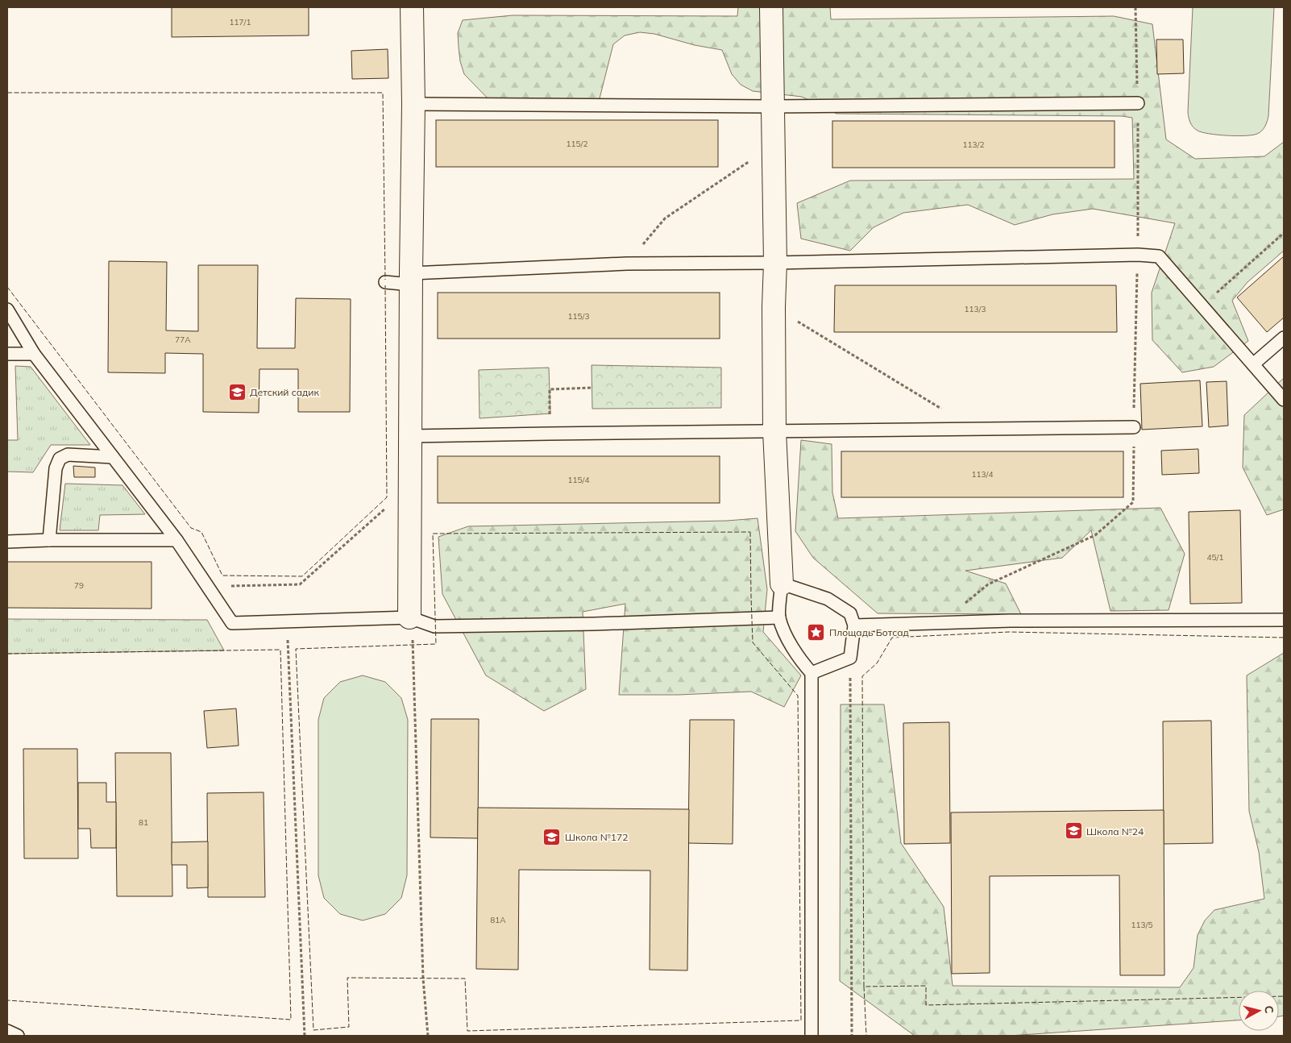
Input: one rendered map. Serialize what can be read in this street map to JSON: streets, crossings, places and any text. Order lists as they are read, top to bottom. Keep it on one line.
{"places":{"school or university":["Детский садик","Школа №24","Школа №172"],"place":["Площадь Ботсад"]},"house_numbers":["117/1","115/2","113/2","113/3","115/3","77А","113/4","115/4","45/1","79","81","81А","113/5"],"north":"right"}
